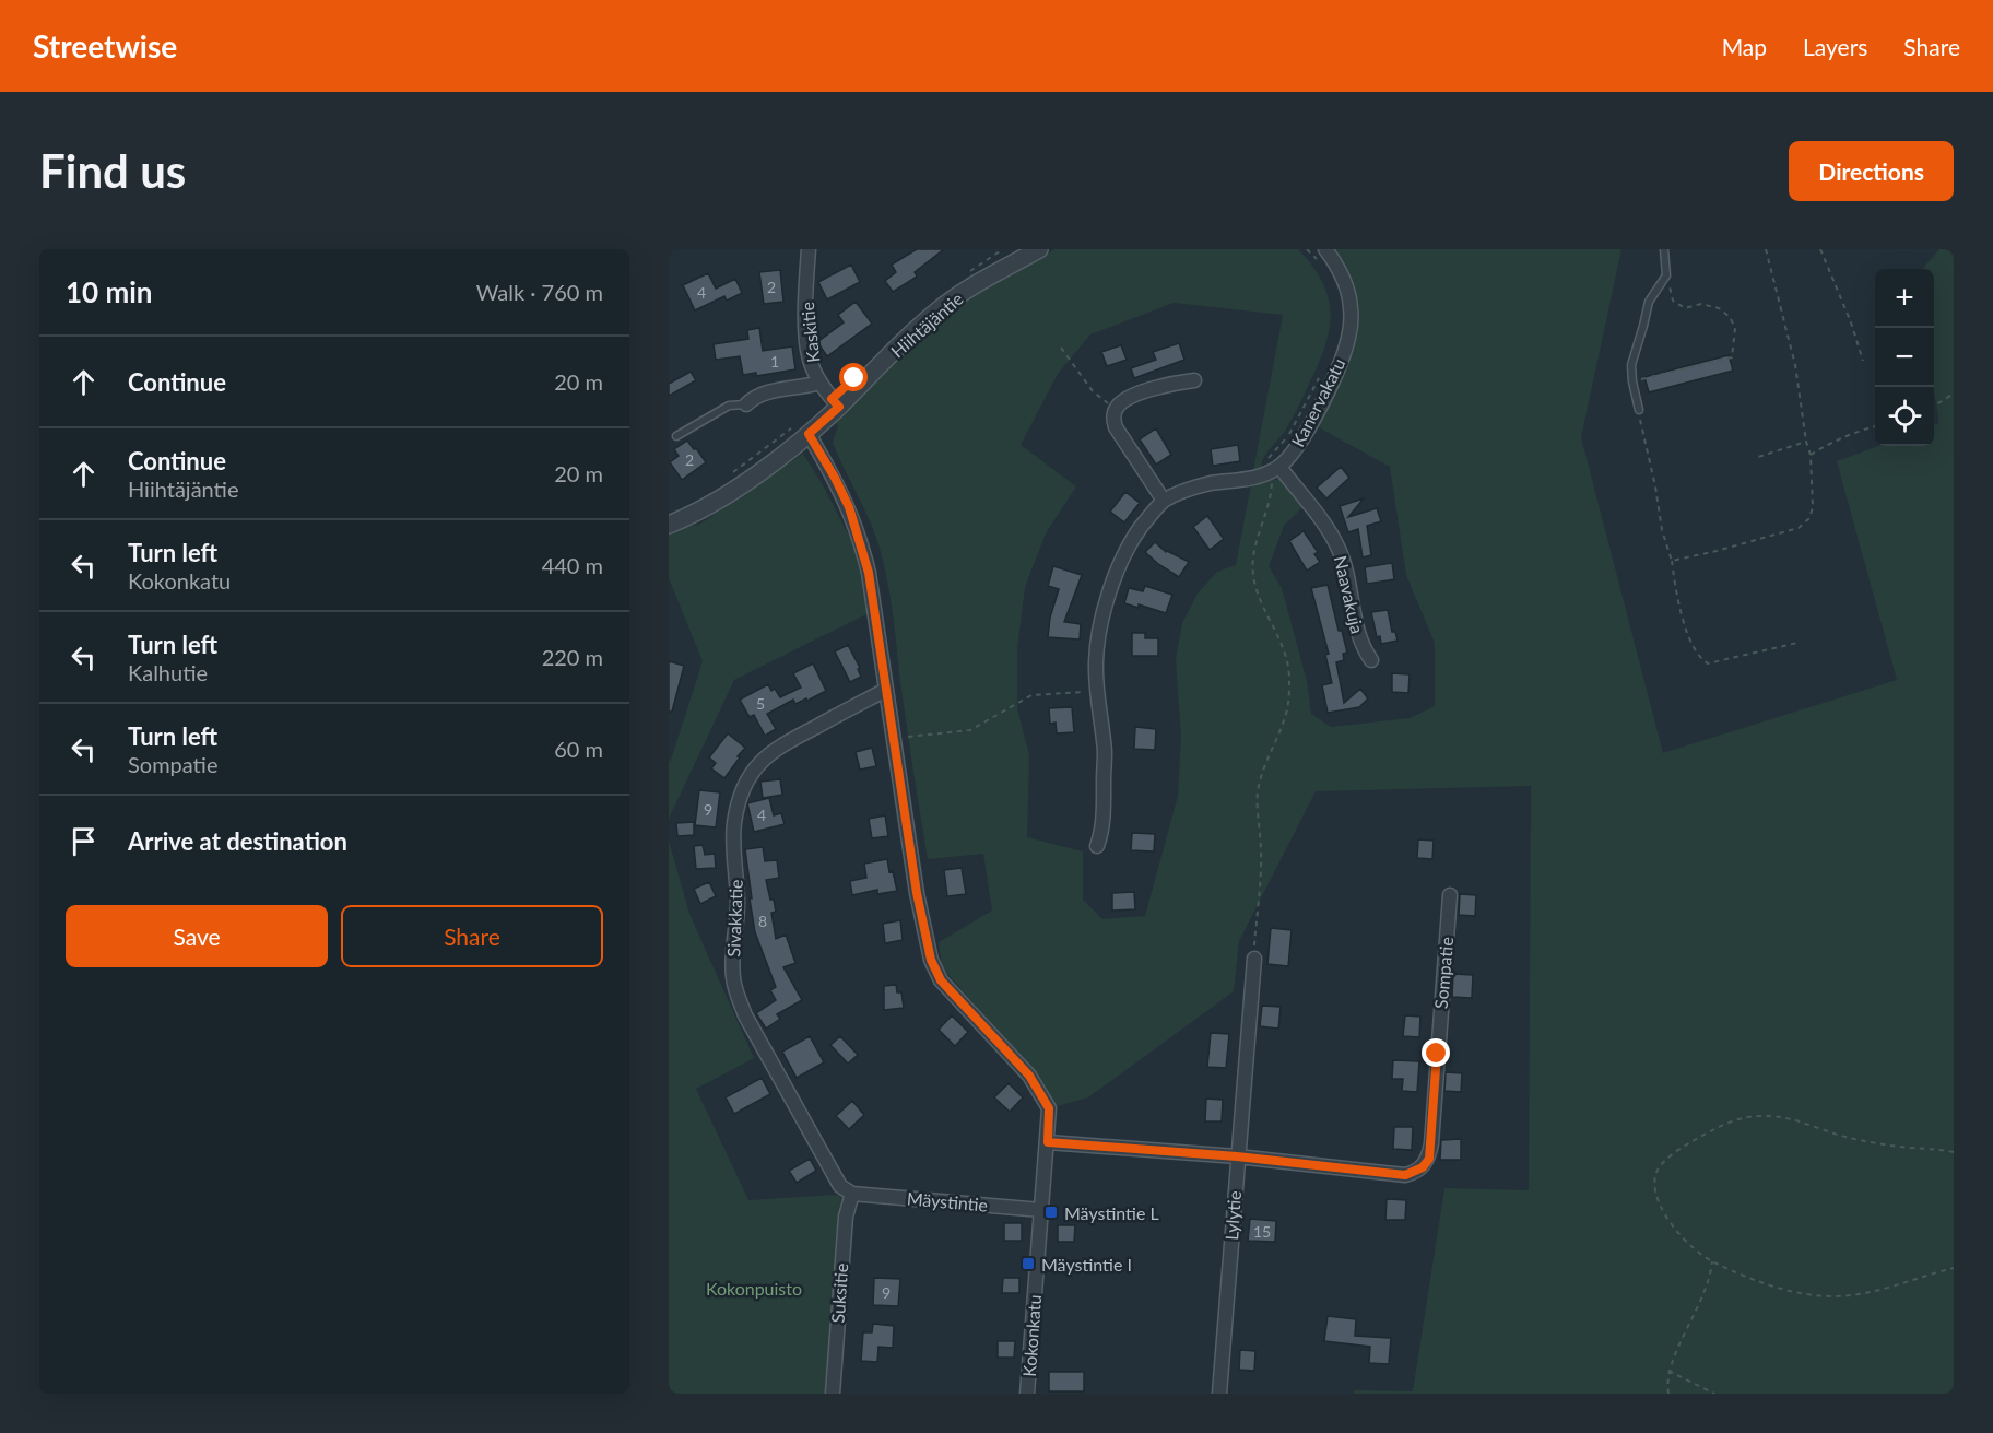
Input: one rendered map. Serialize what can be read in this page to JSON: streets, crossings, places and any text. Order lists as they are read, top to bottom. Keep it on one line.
{"streets":{"street":["Hiihtäjäntie","Kaskitie","Kanervakatu","Naavakuja","Sivakkatie","Sompatie","Mäystintie","Lylytie","Suksitie","Kokonkatu"]},"crossings":[["Hiihtäjäntie","Kaskitie"],["Hiihtäjäntie","Kokonkatu"],["Kanervakatu","Naavakuja"],["Sivakkatie","Mäystintie"],["Sivakkatie","Suksitie"],["Sivakkatie","Kokonkatu"],["Sompatie","Lylytie"],["Mäystintie","Suksitie"],["Mäystintie","Kokonkatu"]],"parks":["Kokonpuisto"],"places":{"transit":["Mäystintie L","Mäystintie I"]},"house_numbers":["2","4","1","2","5","9","4","8","15","9"],"page":{"header":"Streetwise","nav":["Map","Layers","Share"],"buttons":["Directions",["Save","Share"]],"title":"Find us","heading":["10 min","Walk · 760 m"],"map_buttons":["+","−"],"list":[["Continue","20 m"],["Continue","Hiihtäjäntie","20 m"],["Turn left","Kokonkatu","440 m"],["Turn left","Kalhutie","220 m"],["Turn left","Sompatie","60 m"],"Arrive at destination"]}}
